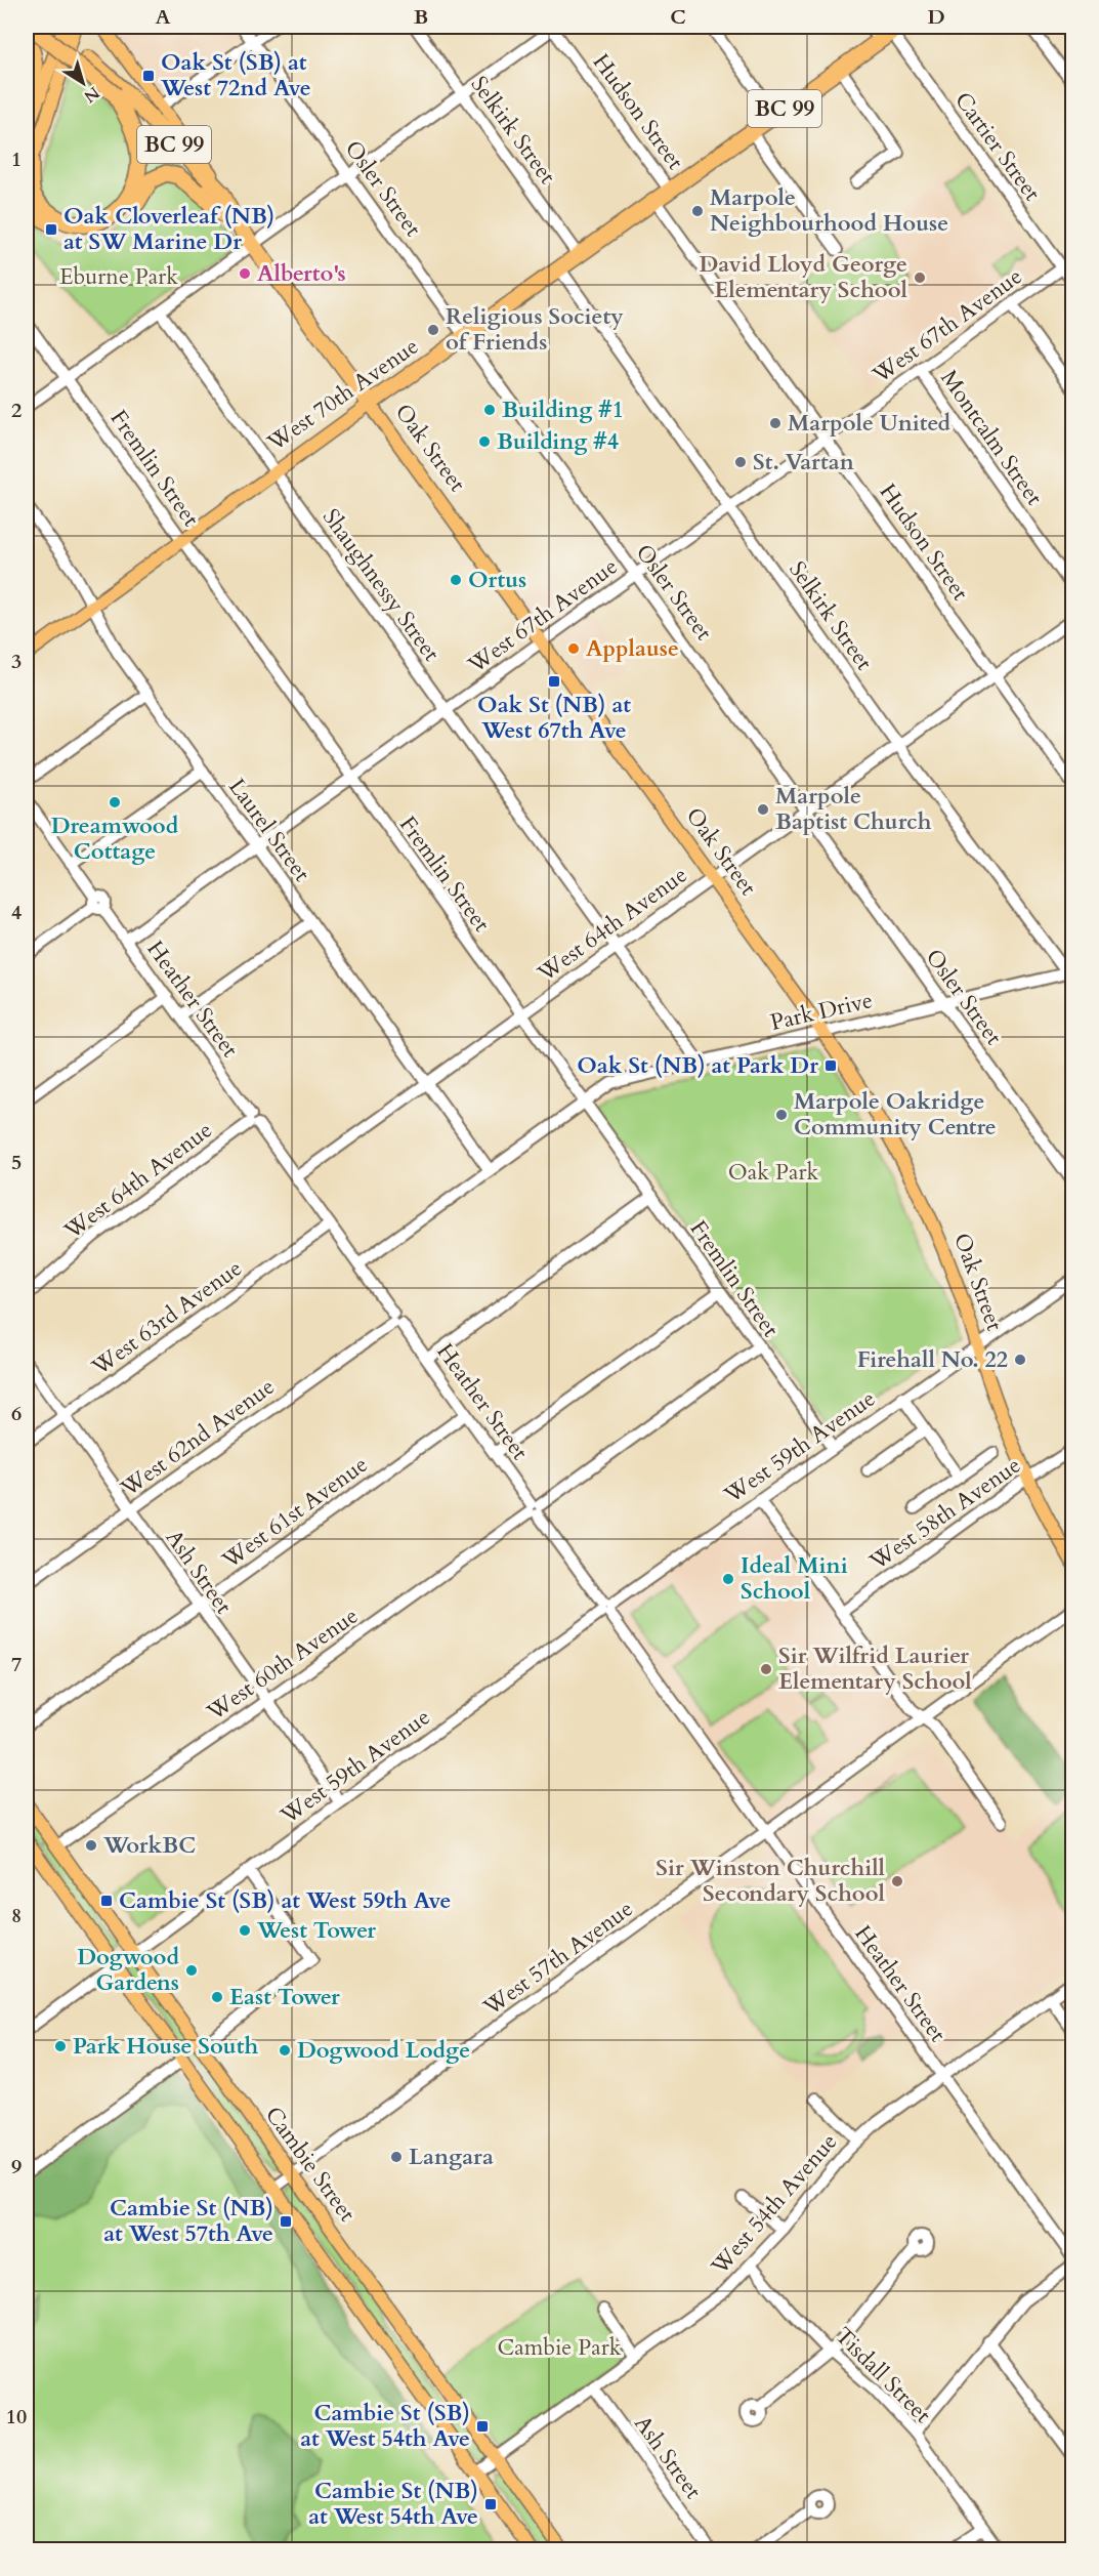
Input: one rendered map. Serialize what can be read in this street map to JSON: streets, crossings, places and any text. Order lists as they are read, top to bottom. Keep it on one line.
{"streets":{"highway":["BC 99","West 70th Avenue","Oak Street"],"main road":["Cambie Street"],"street":["Hudson Street","Selkirk Street","Cartier Street","Osler Street","West 67th Avenue","Montcalm Street","Fremlin Street","Shaughnessy Street","Laurel Street","West 64th Avenue","Heather Street","Park Drive","West 63rd Avenue","West 62nd Avenue","West 59th Avenue","West 61st Avenue","West 58th Avenue","Ash Street","West 60th Avenue","West 57th Avenue","West 54th Avenue","Tisdall Street"]},"crossings":[["BC 99","Oak Street"],["Hudson Street","West 67th Avenue"],["Hudson Street","West 70th Avenue"],["Hudson Street","West 64th Avenue"],["Selkirk Street","West 67th Avenue"],["Selkirk Street","West 70th Avenue"],["Selkirk Street","West 64th Avenue"],["Selkirk Street","Park Drive"],["Cartier Street","West 67th Avenue"],["Cartier Street","West 70th Avenue"],["Osler Street","West 67th Avenue"],["Osler Street","West 70th Avenue"],["Osler Street","West 64th Avenue"],["Osler Street","Park Drive"],["West 67th Avenue","Montcalm Street"],["West 67th Avenue","Oak Street"],["West 67th Avenue","Fremlin Street"],["West 67th Avenue","Shaughnessy Street"],["West 67th Avenue","Laurel Street"],["West 67th Avenue","Heather Street"],["West 70th Avenue","Oak Street"],["West 70th Avenue","Fremlin Street"],["West 70th Avenue","Shaughnessy Street"],["West 70th Avenue","Laurel Street"],["Oak Street","West 64th Avenue"],["Oak Street","Park Drive"],["Oak Street","West 59th Avenue"],["Oak Street","West 58th Avenue"],["Fremlin Street","West 64th Avenue"],["Fremlin Street","Park Drive"],["Fremlin Street","West 59th Avenue"],["Fremlin Street","West 60th Avenue"],["Shaughnessy Street","West 64th Avenue"],["Shaughnessy Street","Park Drive"],["Laurel Street","West 64th Avenue"],["West 64th Avenue","Heather Street"],["Heather Street","West 63rd Avenue"],["Heather Street","West 62nd Avenue"],["Heather Street","West 59th Avenue"],["Heather Street","West 61st Avenue"],["Heather Street","West 60th Avenue"],["Heather Street","West 57th Avenue"],["Heather Street","West 54th Avenue"],["West 63rd Avenue","Ash Street"],["West 62nd Avenue","Ash Street"],["West 59th Avenue","Ash Street"],["West 59th Avenue","Cambie Street"],["West 61st Avenue","Ash Street"],["Ash Street","West 60th Avenue"],["Ash Street","West 54th Avenue"],["West 60th Avenue","Cambie Street"],["West 57th Avenue","Cambie Street"],["Cambie Street","West 54th Avenue"],["West 54th Avenue","Tisdall Street"]],"parks":["Eburne Park","Oak Park","Cambie Park"],"places":{"transit":["Oak St (SB) at West 72nd Ave","Oak Cloverleaf (NB) at SW Marine Dr","Oak St (NB) at West 67th Ave","Oak St (NB) at Park Dr","Cambie St (SB) at West 59th Ave","Cambie St (NB) at West 57th Ave","Cambie St (SB) at West 54th Ave","Cambie St (NB) at West 54th Ave"],"other":["Marpole Neighbourhood House","Alberto's","David Lloyd George Elementary School","Religious Society of Friends","Building #1","Marpole United","Building #4","St. Vartan","Ortus","Applause","Dreamwood Cottage","Marpole Baptist Church","Marpole Oakridge Community Centre","Firehall No. 22","Ideal Mini School","Sir Wilfrid Laurier Elementary School","WorkBC","Sir Winston Churchill Secondary School","West Tower","Dogwood Gardens","East Tower","Park House South","Dogwood Lodge","Langara"]},"north":"bottom right","grid":{"columns":["A","B","C","D"],"rows":["1","2","3","4","5","6","7","8","9","10"]}}
